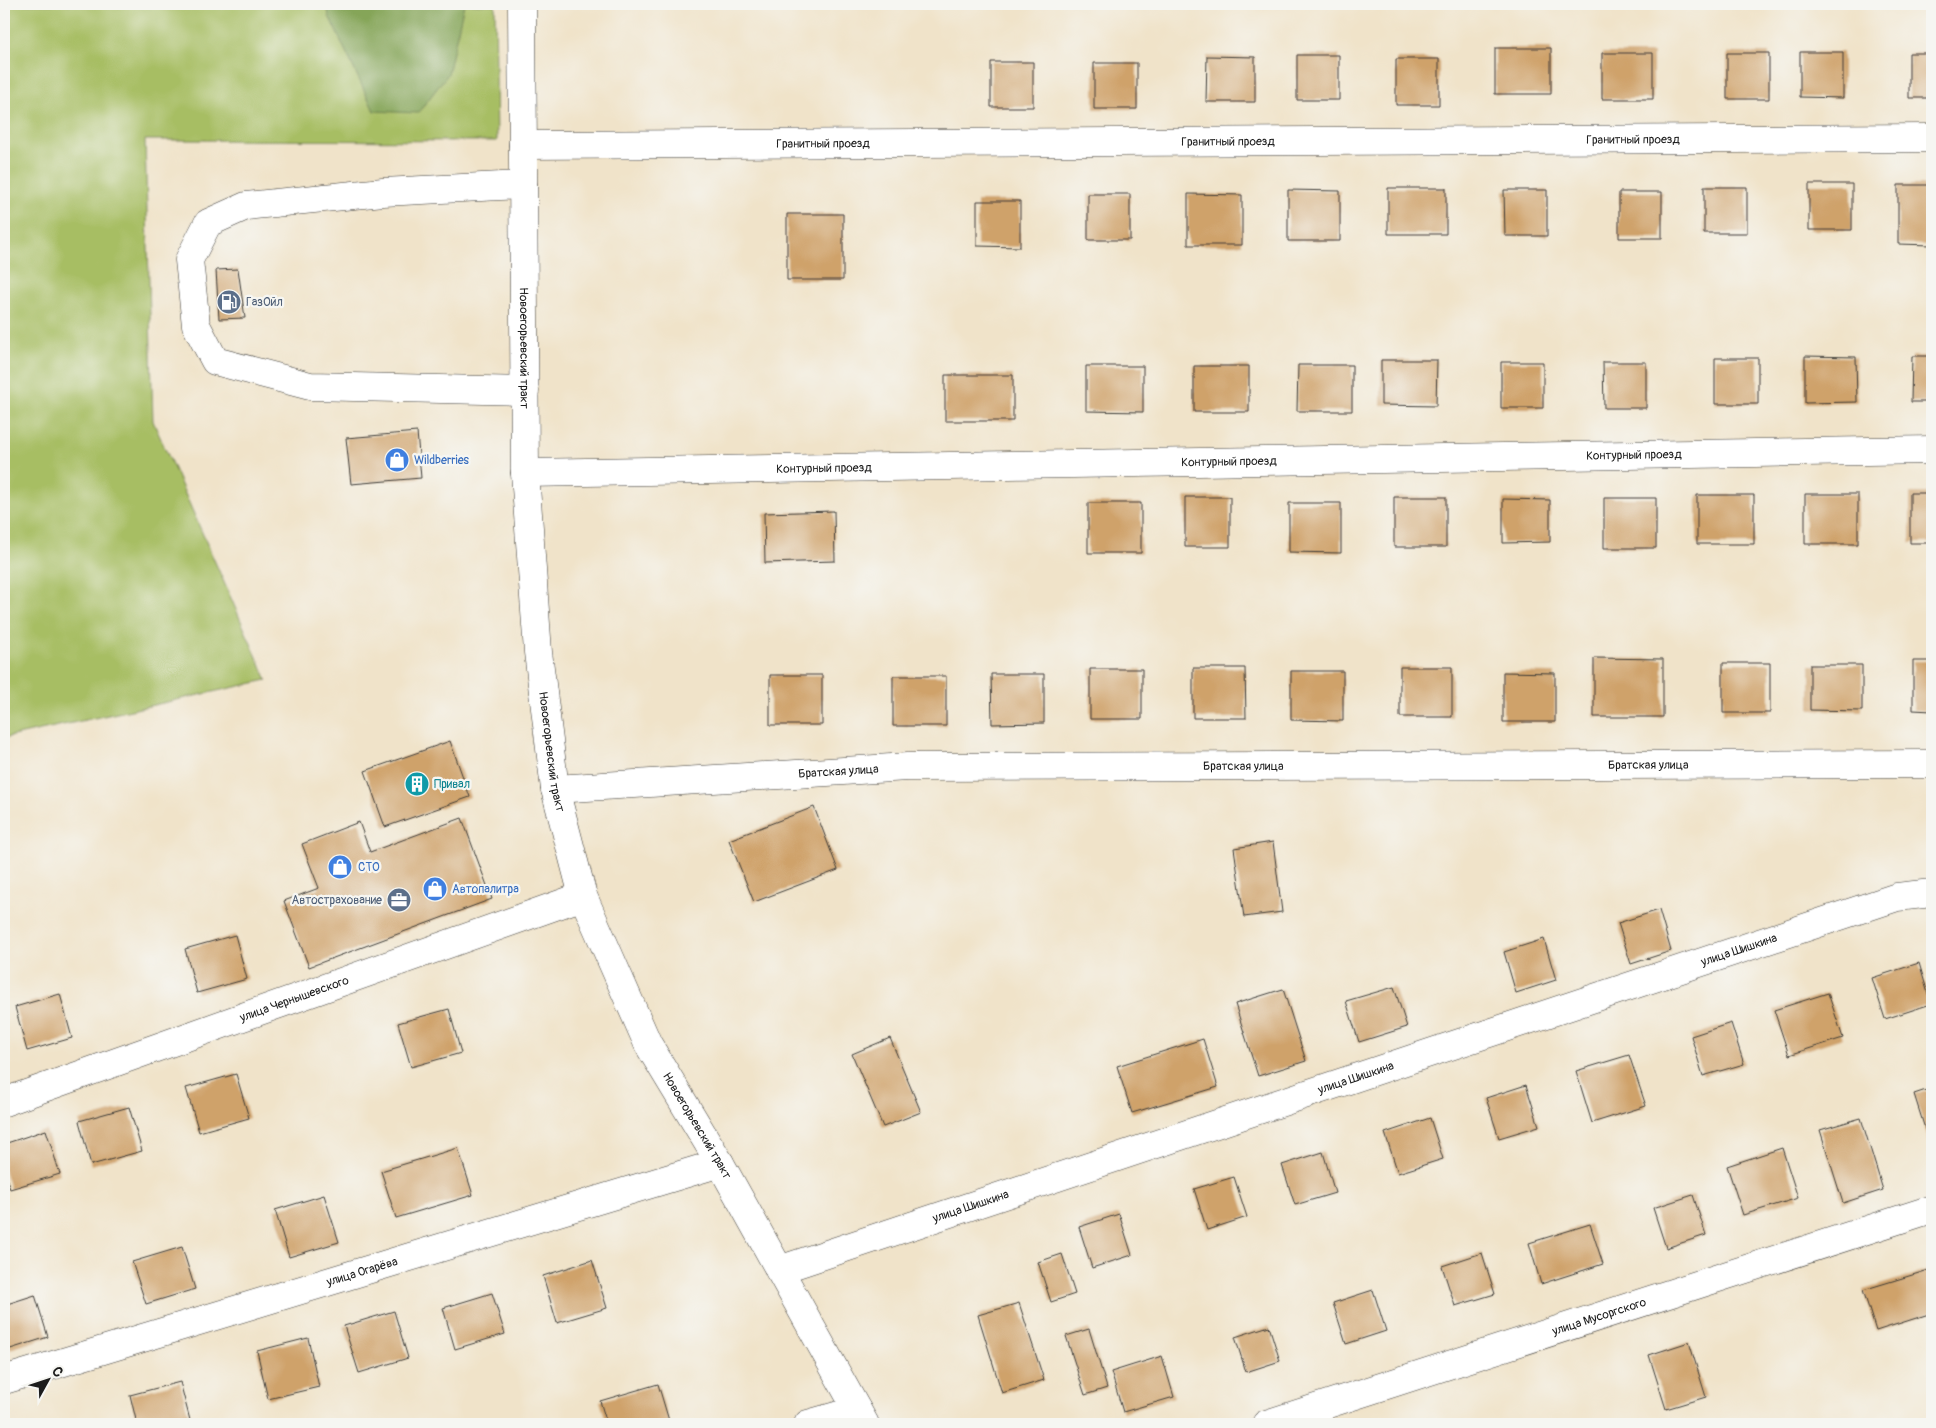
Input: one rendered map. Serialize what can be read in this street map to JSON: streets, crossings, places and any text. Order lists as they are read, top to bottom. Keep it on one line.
{"streets":{"street":["Гранитный проезд","Новоегорьевский тракт","Контурный проезд","Братская улица","улица Шишкина","улица Чернышевского","улица Огарёва","улица Мусоргского"]},"crossings":[["Гранитный проезд","Новоегорьевский тракт"],["Новоегорьевский тракт","Контурный проезд"],["Новоегорьевский тракт","Братская улица"],["Новоегорьевский тракт","улица Шишкина"],["Новоегорьевский тракт","улица Чернышевского"],["Новоегорьевский тракт","улица Огарёва"]],"places":{"fuel station":["ГазОйл"],"shop":["Wildberries","СТО","Автопалитра"],"building":["Привал"],"office":["Автострахование"]},"north":"top right"}
